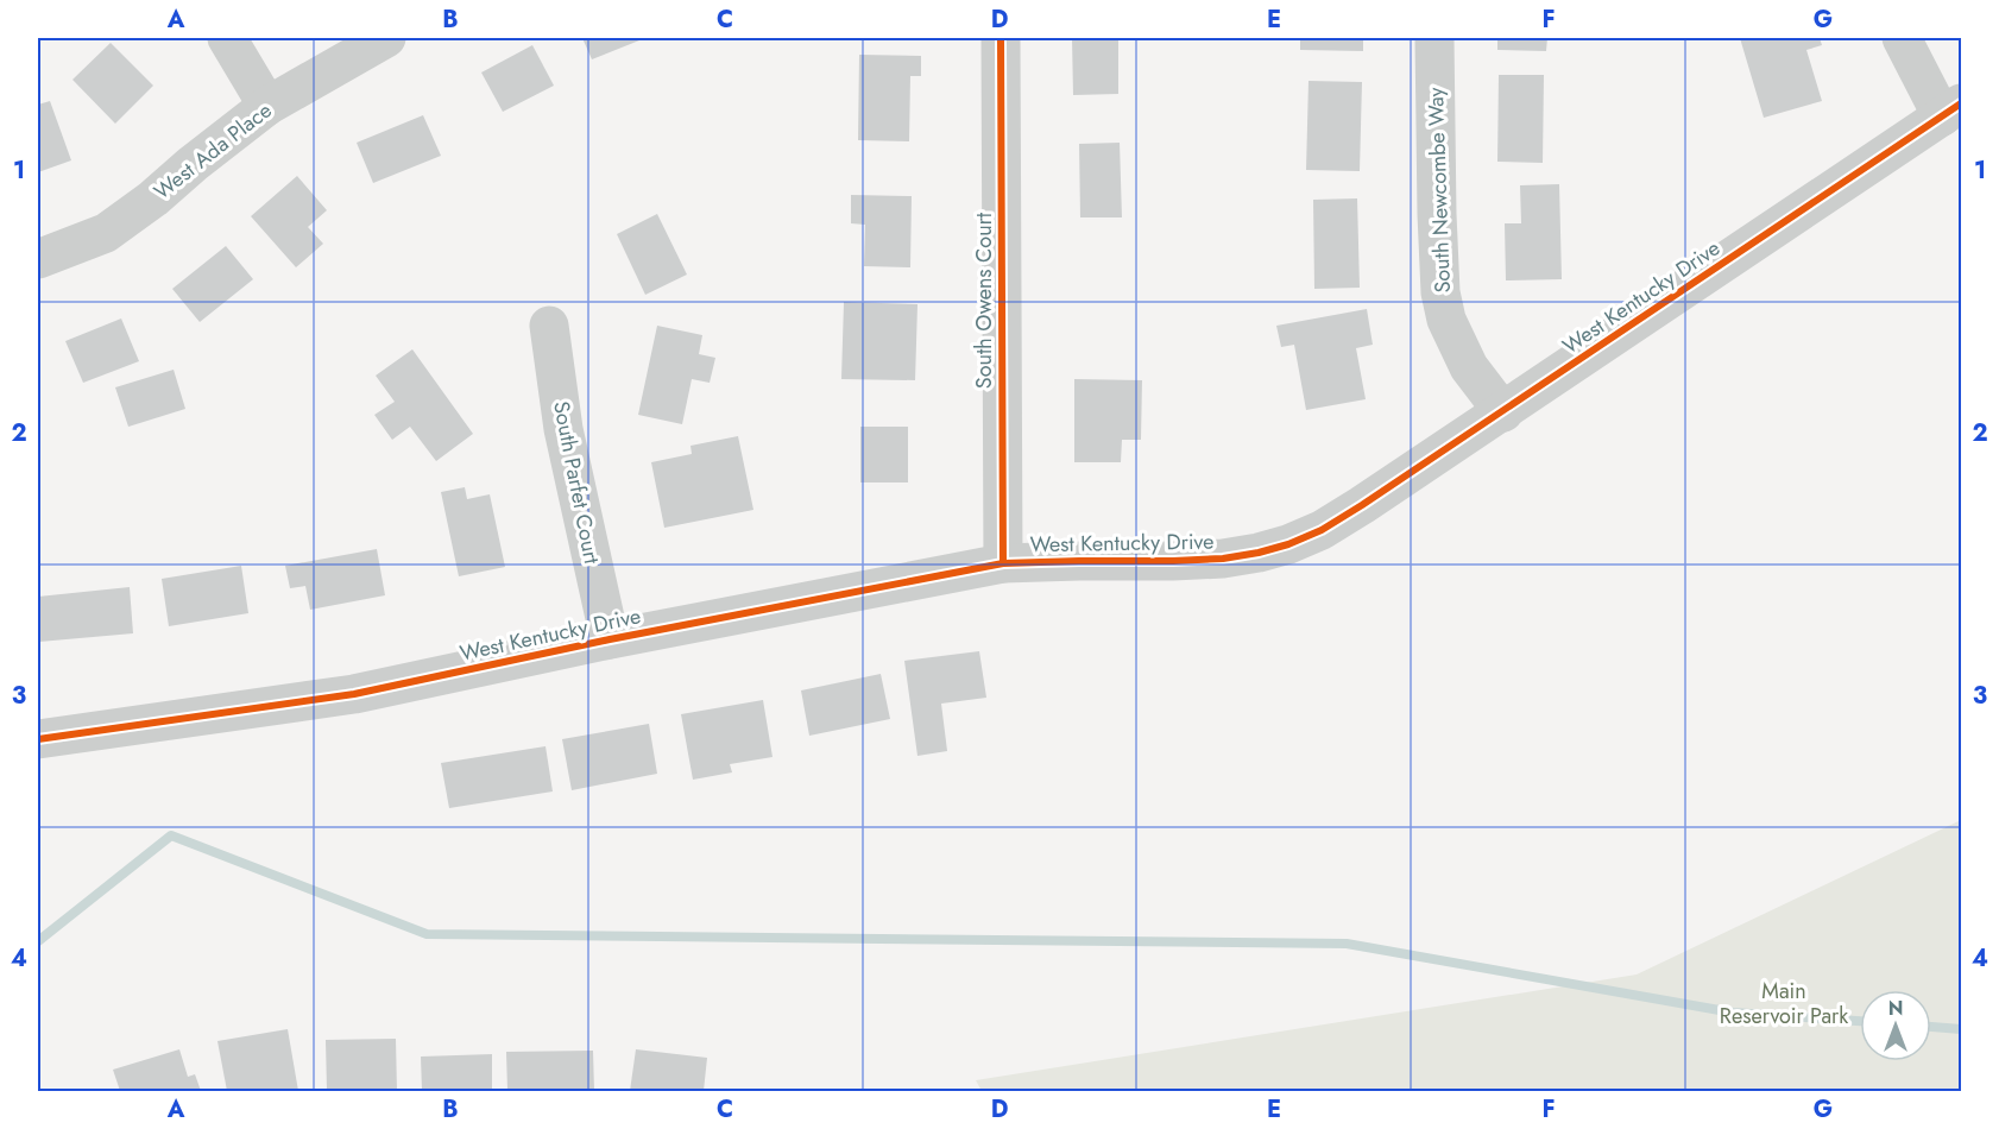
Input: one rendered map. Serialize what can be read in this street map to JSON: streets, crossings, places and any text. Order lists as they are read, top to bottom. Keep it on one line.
{"streets":{"street":["West Ada Place","South Newcombe Way","West Kentucky Drive","South Owens Court","South Parfet Court"]},"crossings":[["South Newcombe Way","West Kentucky Drive"],["West Kentucky Drive","South Owens Court"],["West Kentucky Drive","South Parfet Court"]],"parks":["Main Reservoir Park"],"north":"top","grid":{"columns":["A","B","C","D","E","F","G"],"rows":["1","2","3","4"]}}
